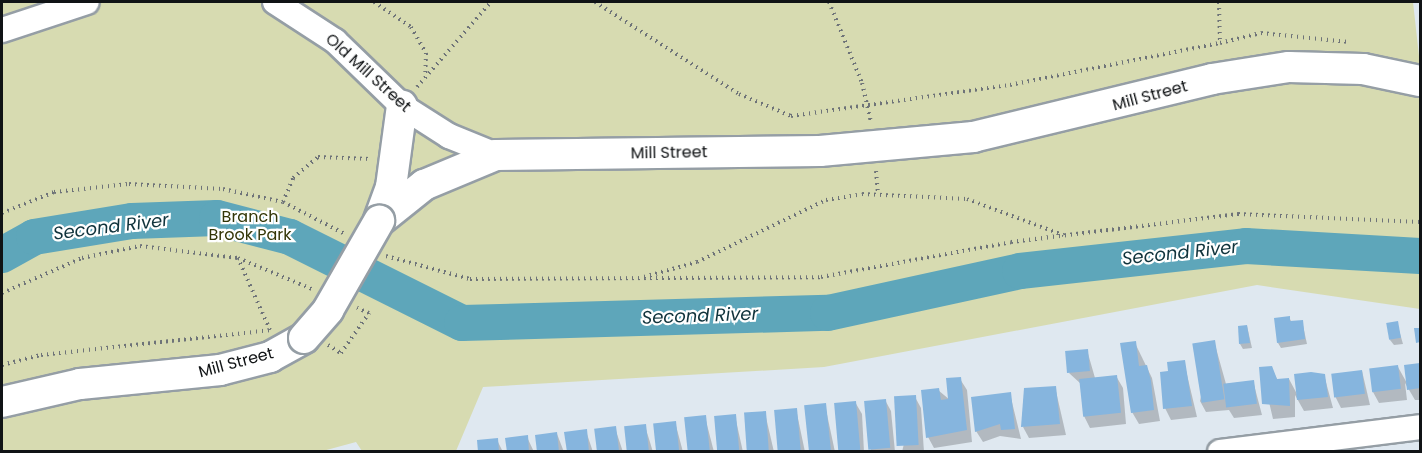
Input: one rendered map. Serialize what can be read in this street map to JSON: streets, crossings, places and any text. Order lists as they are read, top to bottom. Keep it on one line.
{"streets":{"street":["Old Mill Street","Mill Street"]},"crossings":[["Old Mill Street","Mill Street"]],"water":["Second River"],"parks":["Branch Brook Park"]}
